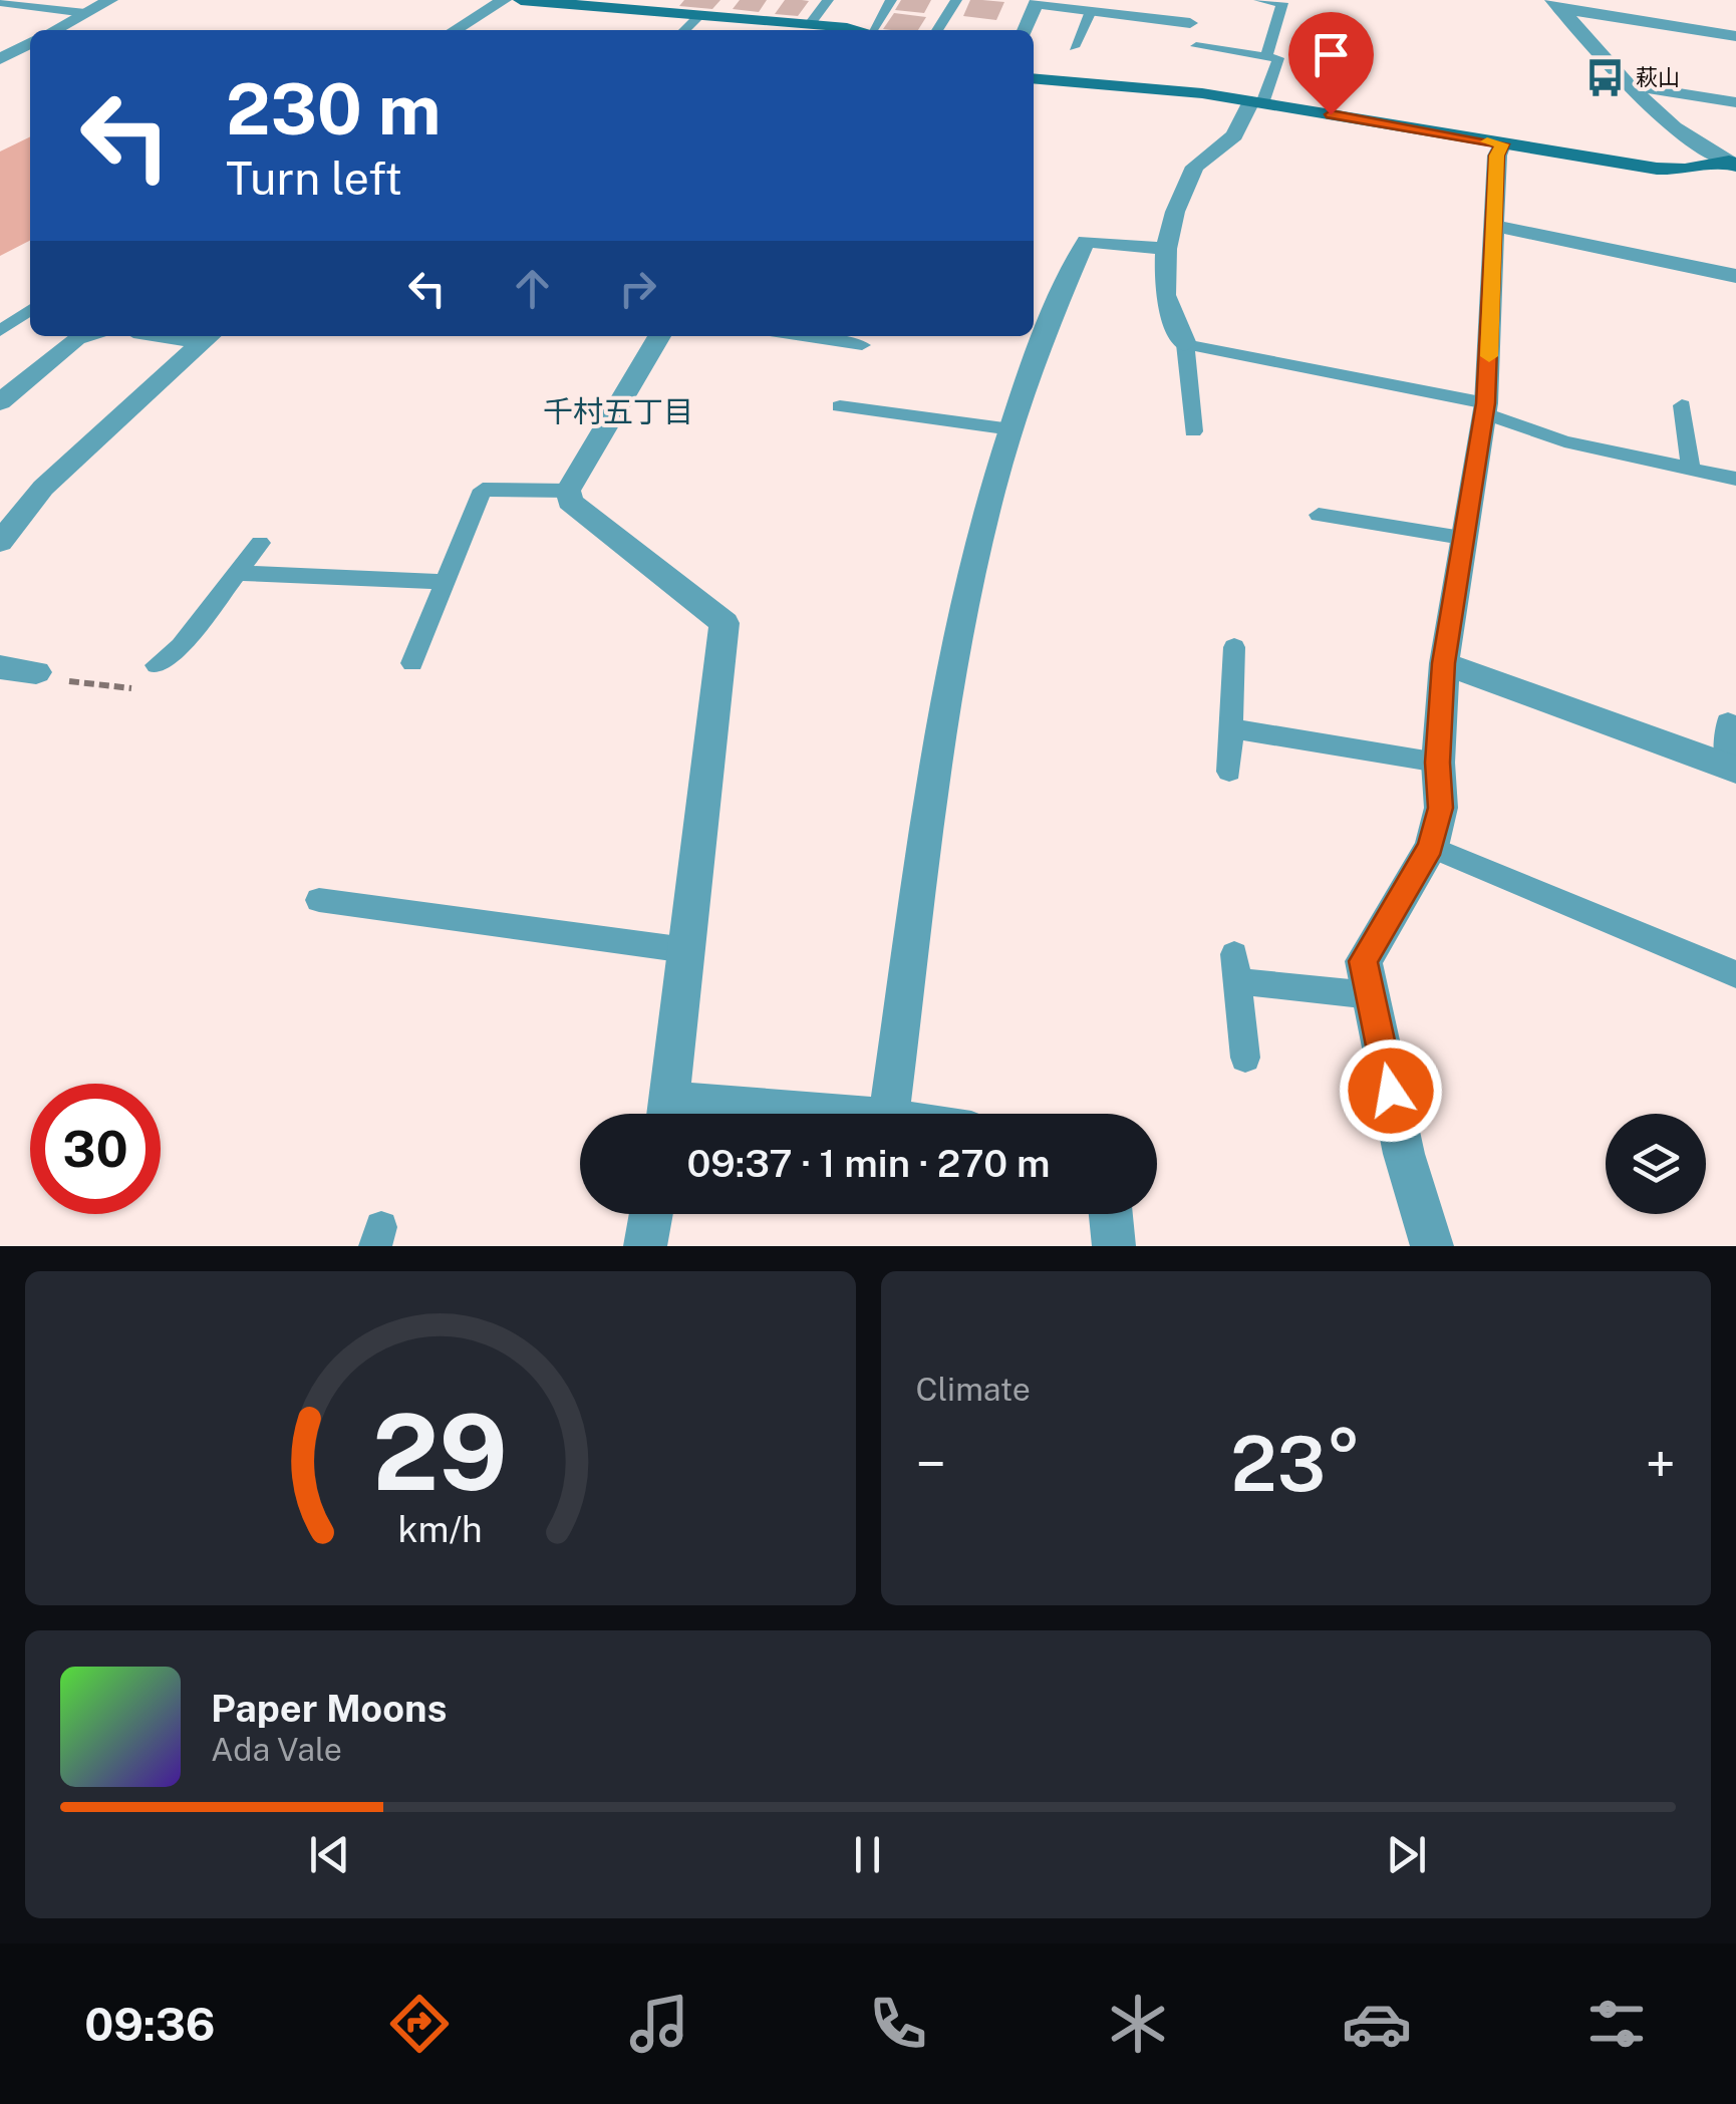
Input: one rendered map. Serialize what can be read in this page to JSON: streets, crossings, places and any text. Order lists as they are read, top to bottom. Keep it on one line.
{"districts":["千村五丁目"],"places":{"bus stop":["萩山"]},"page":{"turn":["230 m","Turn left"],"limit":"30","trip":"09:37 · 1 min · 270 m","tile":"Climate","heat":["−","23°","+"],"song":["Paper Moons","Ada Vale"],"tabs":"09:36","gauge":["29","km/h"]}}
